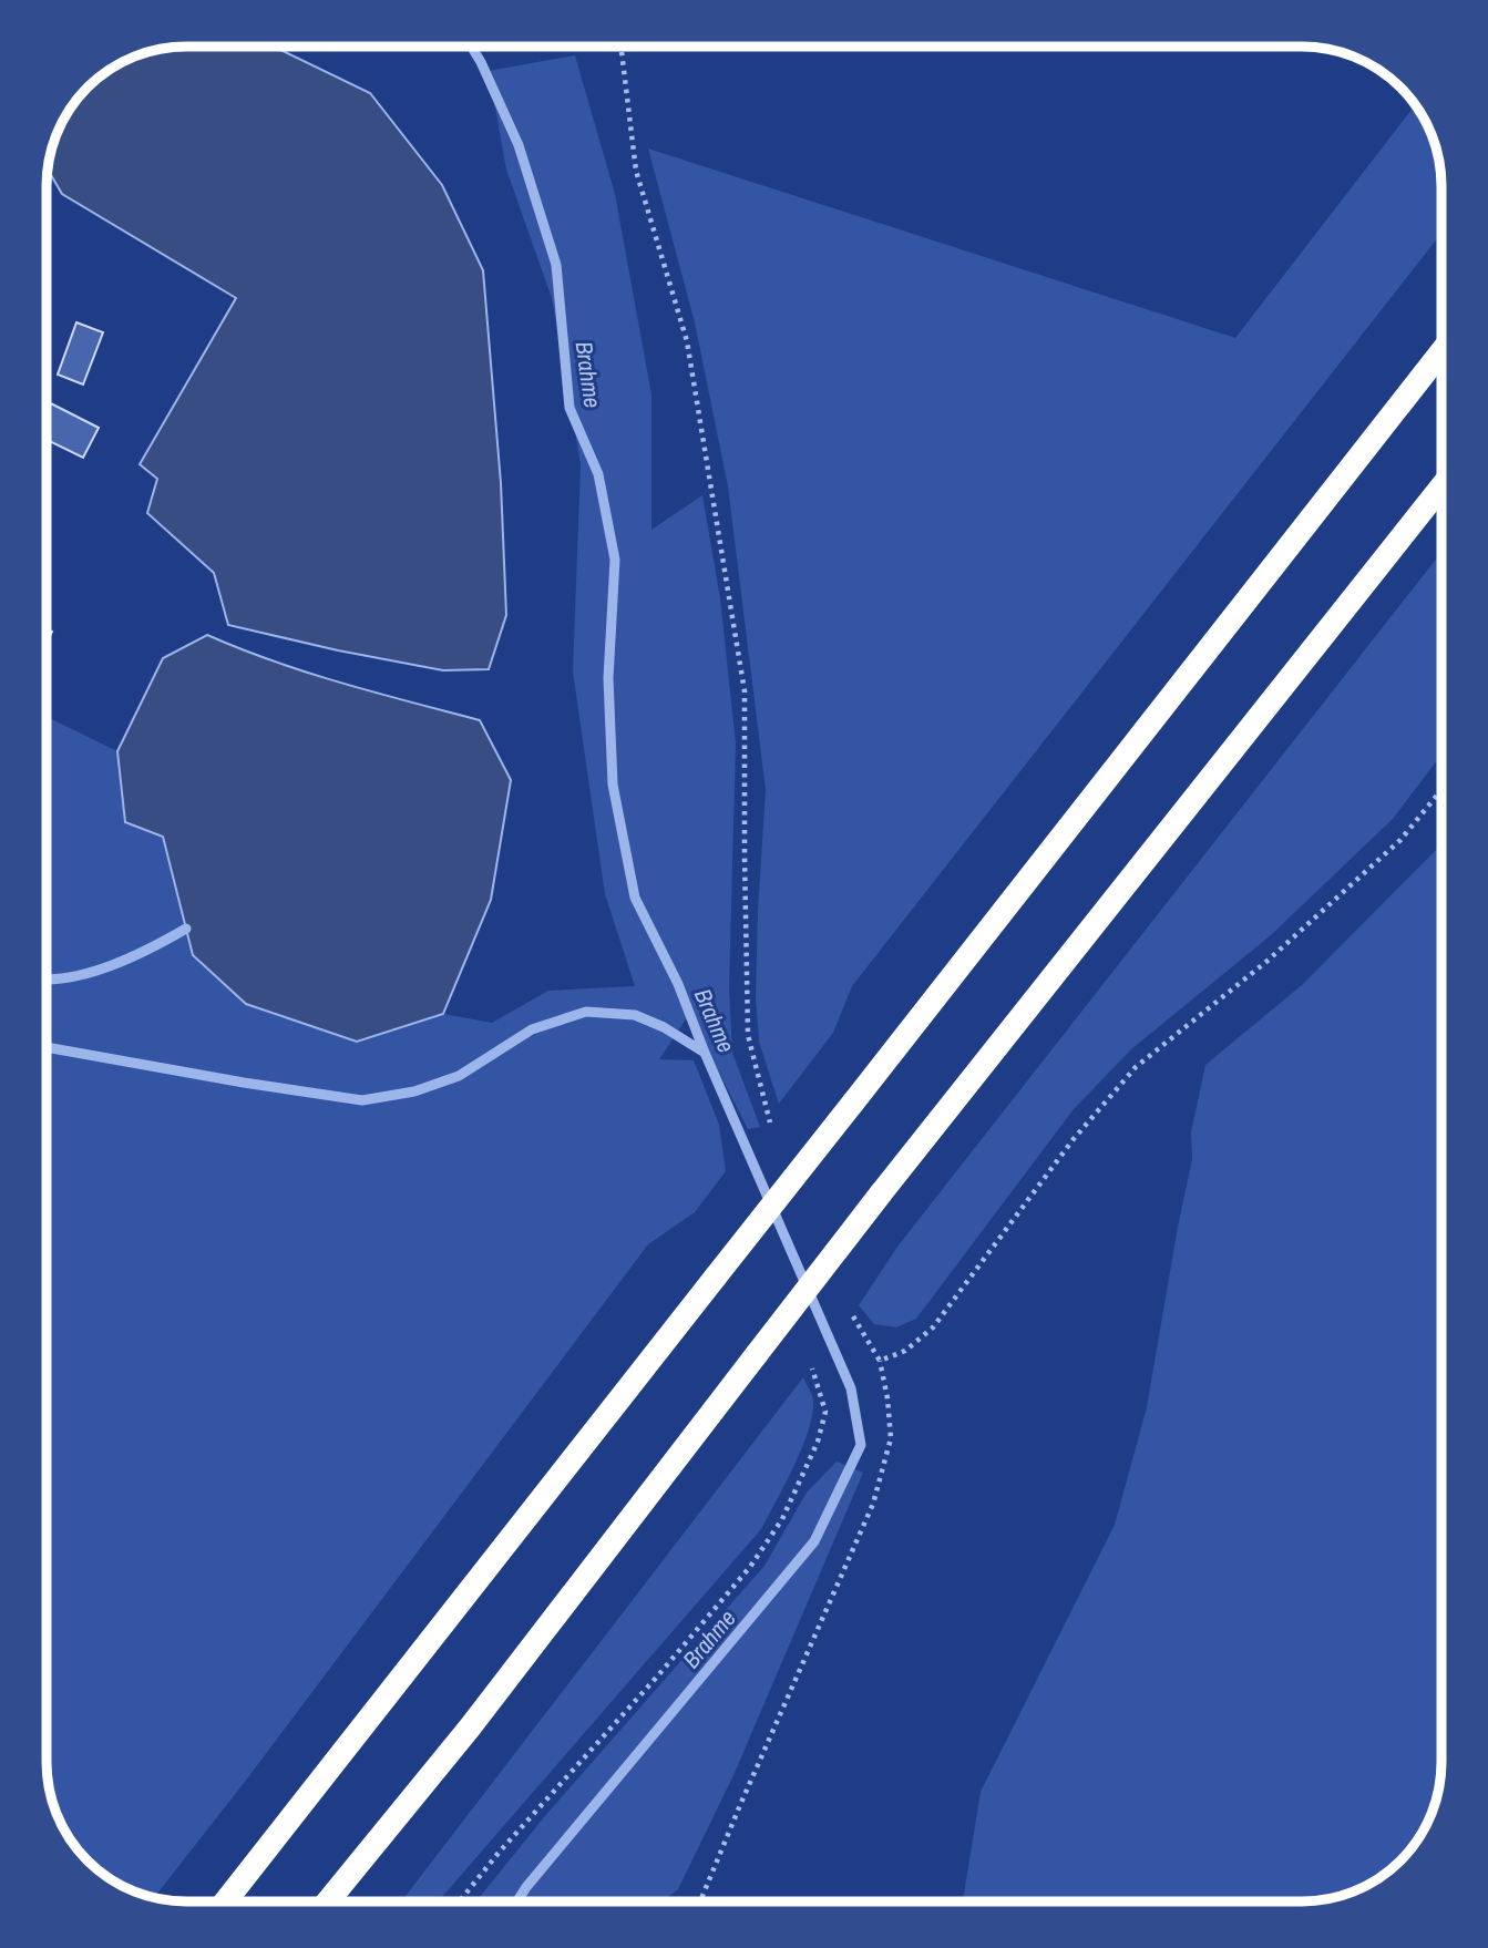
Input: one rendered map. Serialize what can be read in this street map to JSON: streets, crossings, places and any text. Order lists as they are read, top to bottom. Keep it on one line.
{"water":["Brahme"]}
